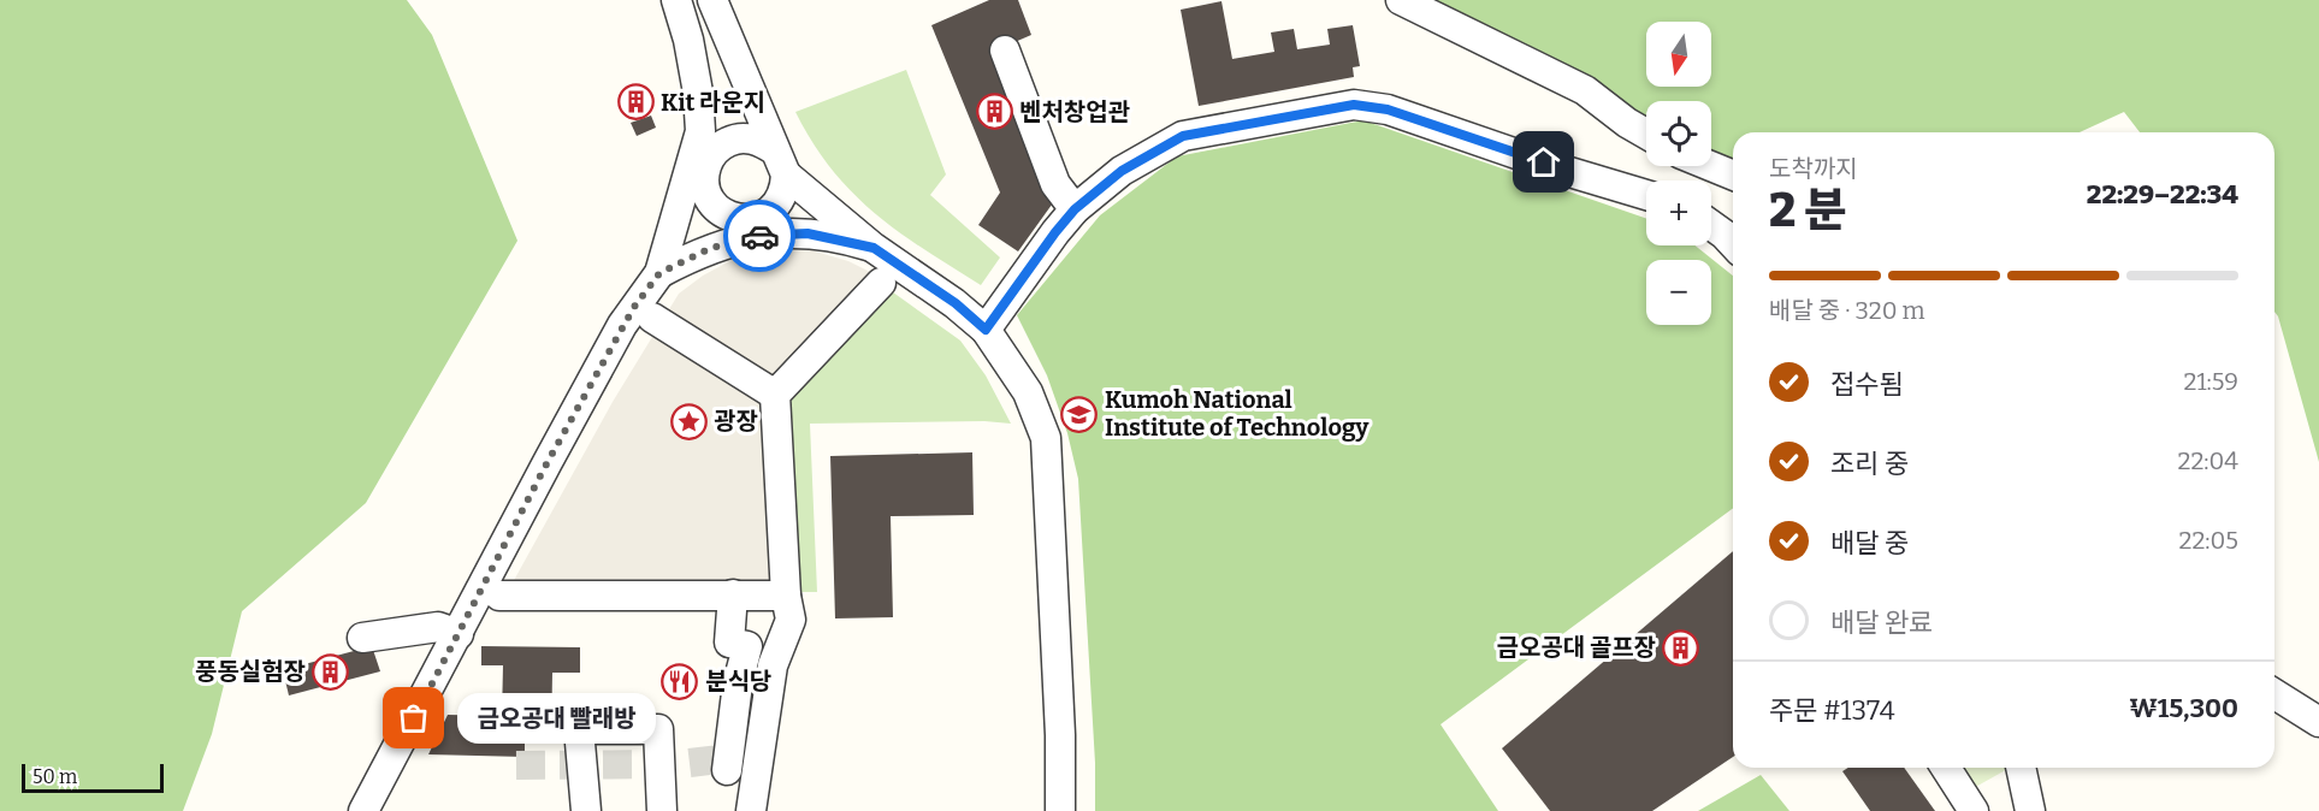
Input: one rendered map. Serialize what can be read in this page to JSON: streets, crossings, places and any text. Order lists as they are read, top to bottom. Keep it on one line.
{"places":{"building":["Kit 라운지","벤처창업관","금오공대 골프장","풍동실험장"],"school or university":["Kumoh National Institute of Technology"],"place":["광장"],"restaurant":["분식당"],"other":["금오공대 빨래방"]},"scale_bar":"50 m","north":"bottom","page":{"map_buttons":["+","−"],"heading":["2 분","도착까지","22:29–22:34"],"panel":["주문 #1374","₩15,300"],"bar":"배달 중 · 320 m","list":[["접수됨","21:59"],["조리 중","22:04"],["배달 중","22:05"],"배달 완료"],"bubble":"금오공대 빨래방","scale":"50 m"}}
